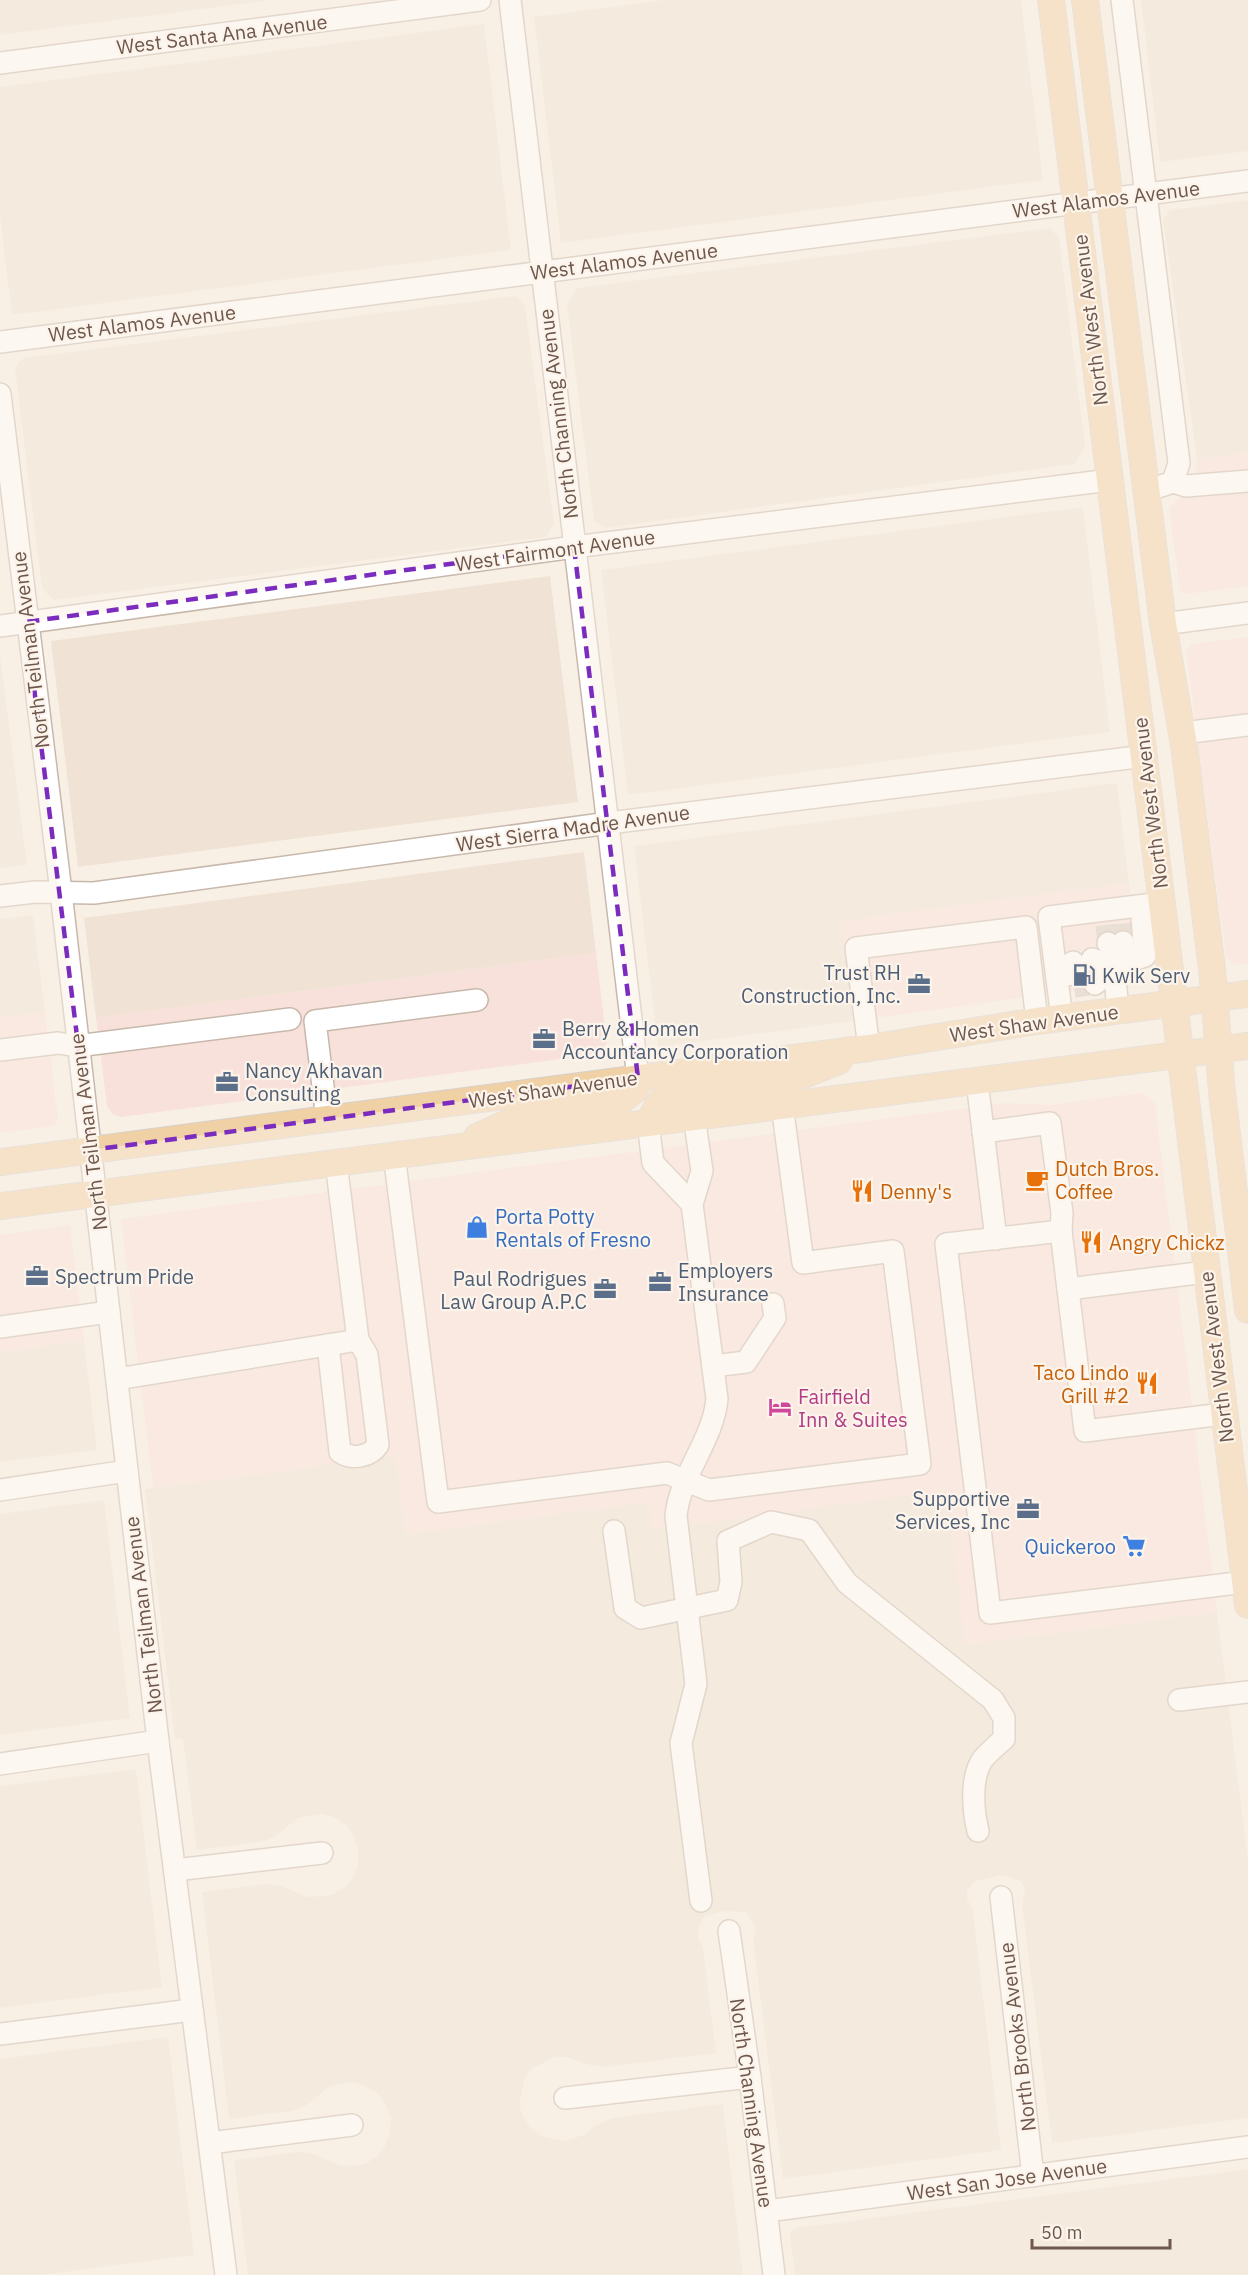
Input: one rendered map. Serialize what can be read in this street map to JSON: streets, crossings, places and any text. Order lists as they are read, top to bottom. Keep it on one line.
{"streets":{"main road":["North West Avenue","West Shaw Avenue"],"street":["West Santa Ana Avenue","West Alamos Avenue","North Channing Avenue","West Fairmont Avenue","North Teilman Avenue","West Sierra Madre Avenue","North Brooks Avenue","West San Jose Avenue"]},"crossings":[["West Alamos Avenue","North West Avenue"],["West Alamos Avenue","North Channing Avenue"],["North West Avenue","West Fairmont Avenue"],["North West Avenue","West Sierra Madre Avenue"],["North West Avenue","West Shaw Avenue"],["North Channing Avenue","West Fairmont Avenue"],["North Channing Avenue","West Sierra Madre Avenue"],["North Channing Avenue","West Shaw Avenue"],["North Channing Avenue","West San Jose Avenue"],["West Fairmont Avenue","North Teilman Avenue"],["North Teilman Avenue","West Sierra Madre Avenue"],["North Teilman Avenue","West Shaw Avenue"],["North Brooks Avenue","West San Jose Avenue"]],"places":{"fuel station":["Kwik Serv"],"office":["Trust RH Construction, Inc.","Berry & Homen Accountancy Corporation","Nancy Akhavan Consulting","Spectrum Pride","Employers Insurance","Paul Rodrigues Law Group A.P.C","Supportive Services, Inc"],"cafe":["Dutch Bros. Coffee"],"restaurant":["Denny's","Angry Chickz","Taco Lindo Grill #2"],"shop":["Porta Potty Rentals of Fresno"],"hotel":["Fairfield Inn & Suites"],"supermarket":["Quickeroo"]},"scale_bar":"50 m"}
